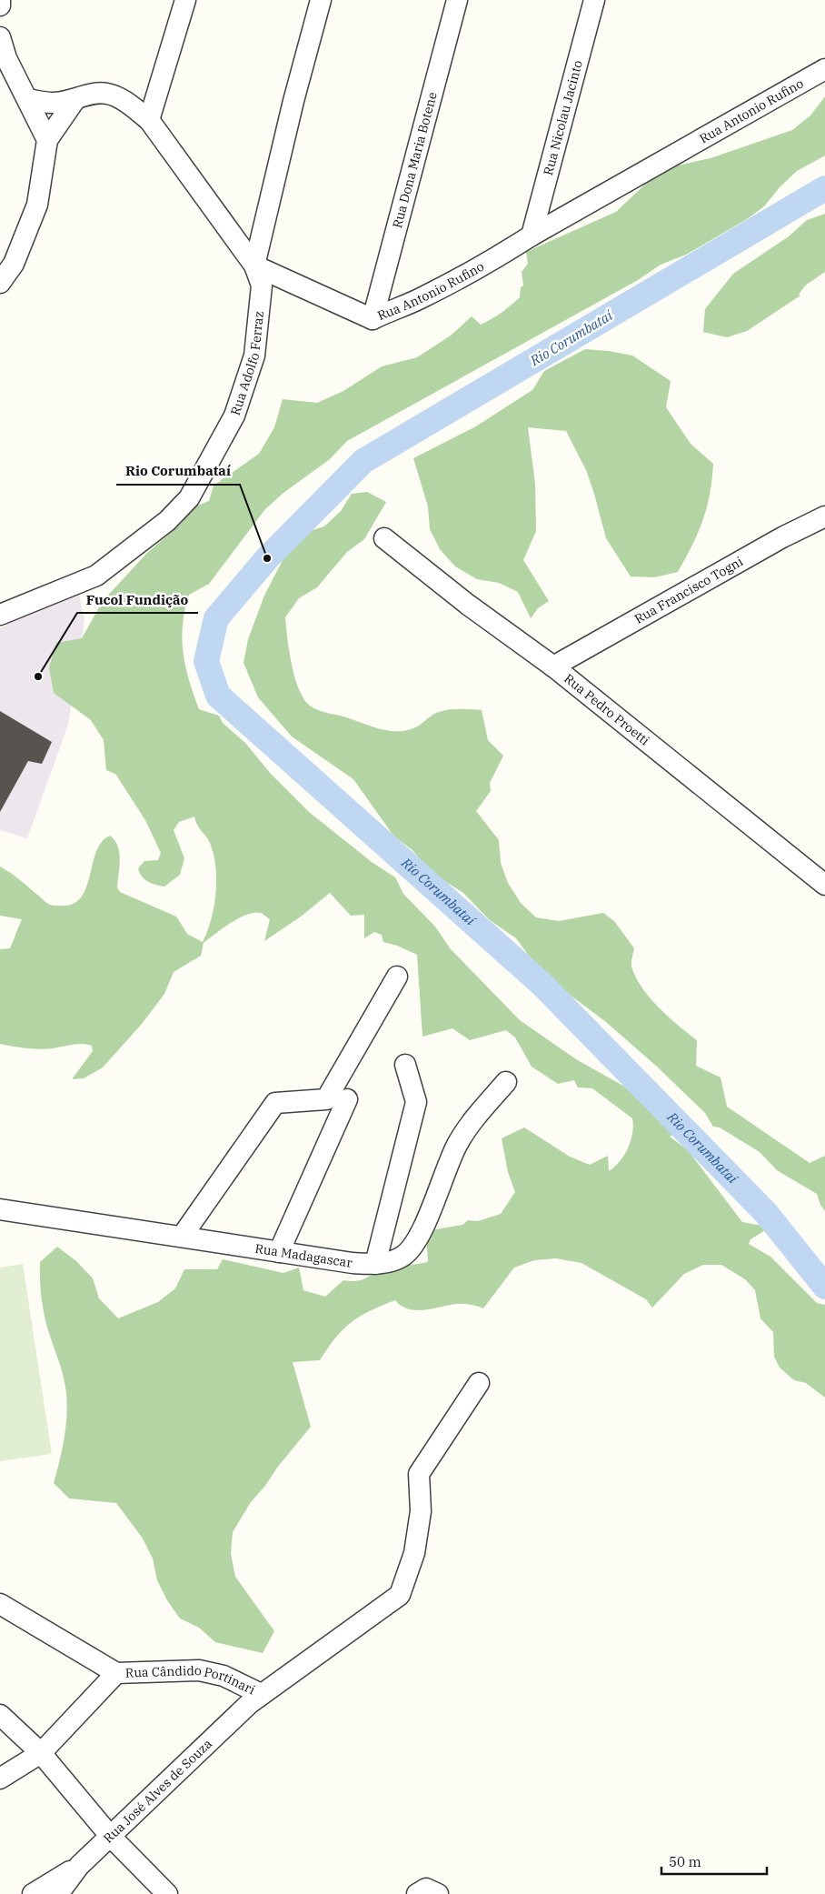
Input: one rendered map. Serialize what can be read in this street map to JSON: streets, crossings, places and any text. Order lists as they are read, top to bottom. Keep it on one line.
{"streets":{"street":["Rua Antonio Rufino","Rua Nicolau Jacinto","Rua Dona Maria Botene","Rua Adolfo Ferraz","Rua Francisco Togni","Rua Pedro Proetti","Rua Madagascar","Rua Cândido Portinari","Rua José Alves de Souza"]},"crossings":[["Rua Antonio Rufino","Rua Nicolau Jacinto"],["Rua Antonio Rufino","Rua Dona Maria Botene"],["Rua Antonio Rufino","Rua Adolfo Ferraz"],["Rua Francisco Togni","Rua Pedro Proetti"],["Rua Cândido Portinari","Rua José Alves de Souza"]],"water":["Rio Corumbataí"],"places":["Rio Corumbataí","Fucol Fundição"],"scale_bar":"50 m"}
